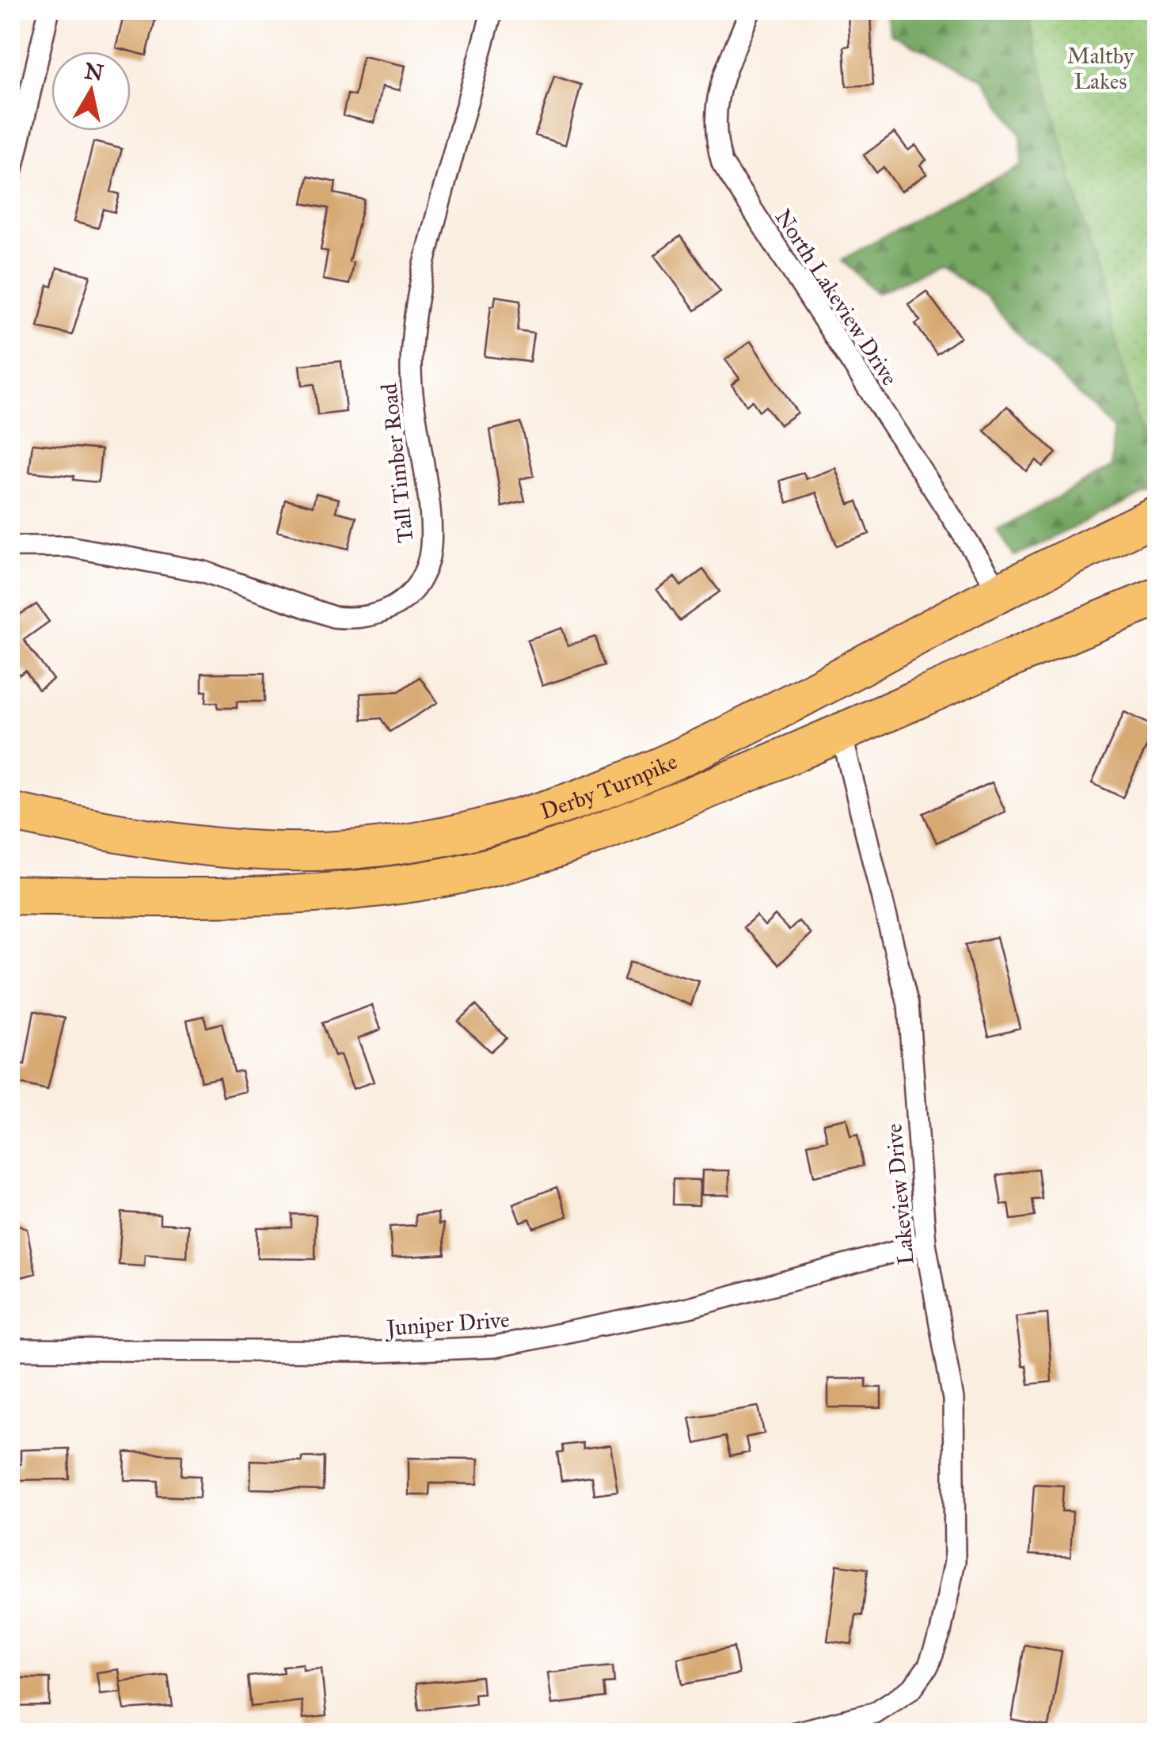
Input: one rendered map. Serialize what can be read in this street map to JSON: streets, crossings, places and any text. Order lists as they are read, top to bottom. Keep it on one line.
{"streets":{"highway":["Derby Turnpike"],"street":["North Lakeview Drive","Tall Timber Road","Lakeview Drive","Juniper Drive"]},"crossings":[["North Lakeview Drive","Derby Turnpike"],["Derby Turnpike","Lakeview Drive"],["Lakeview Drive","Juniper Drive"]],"parks":["Maltby Lakes"],"north":"top"}
